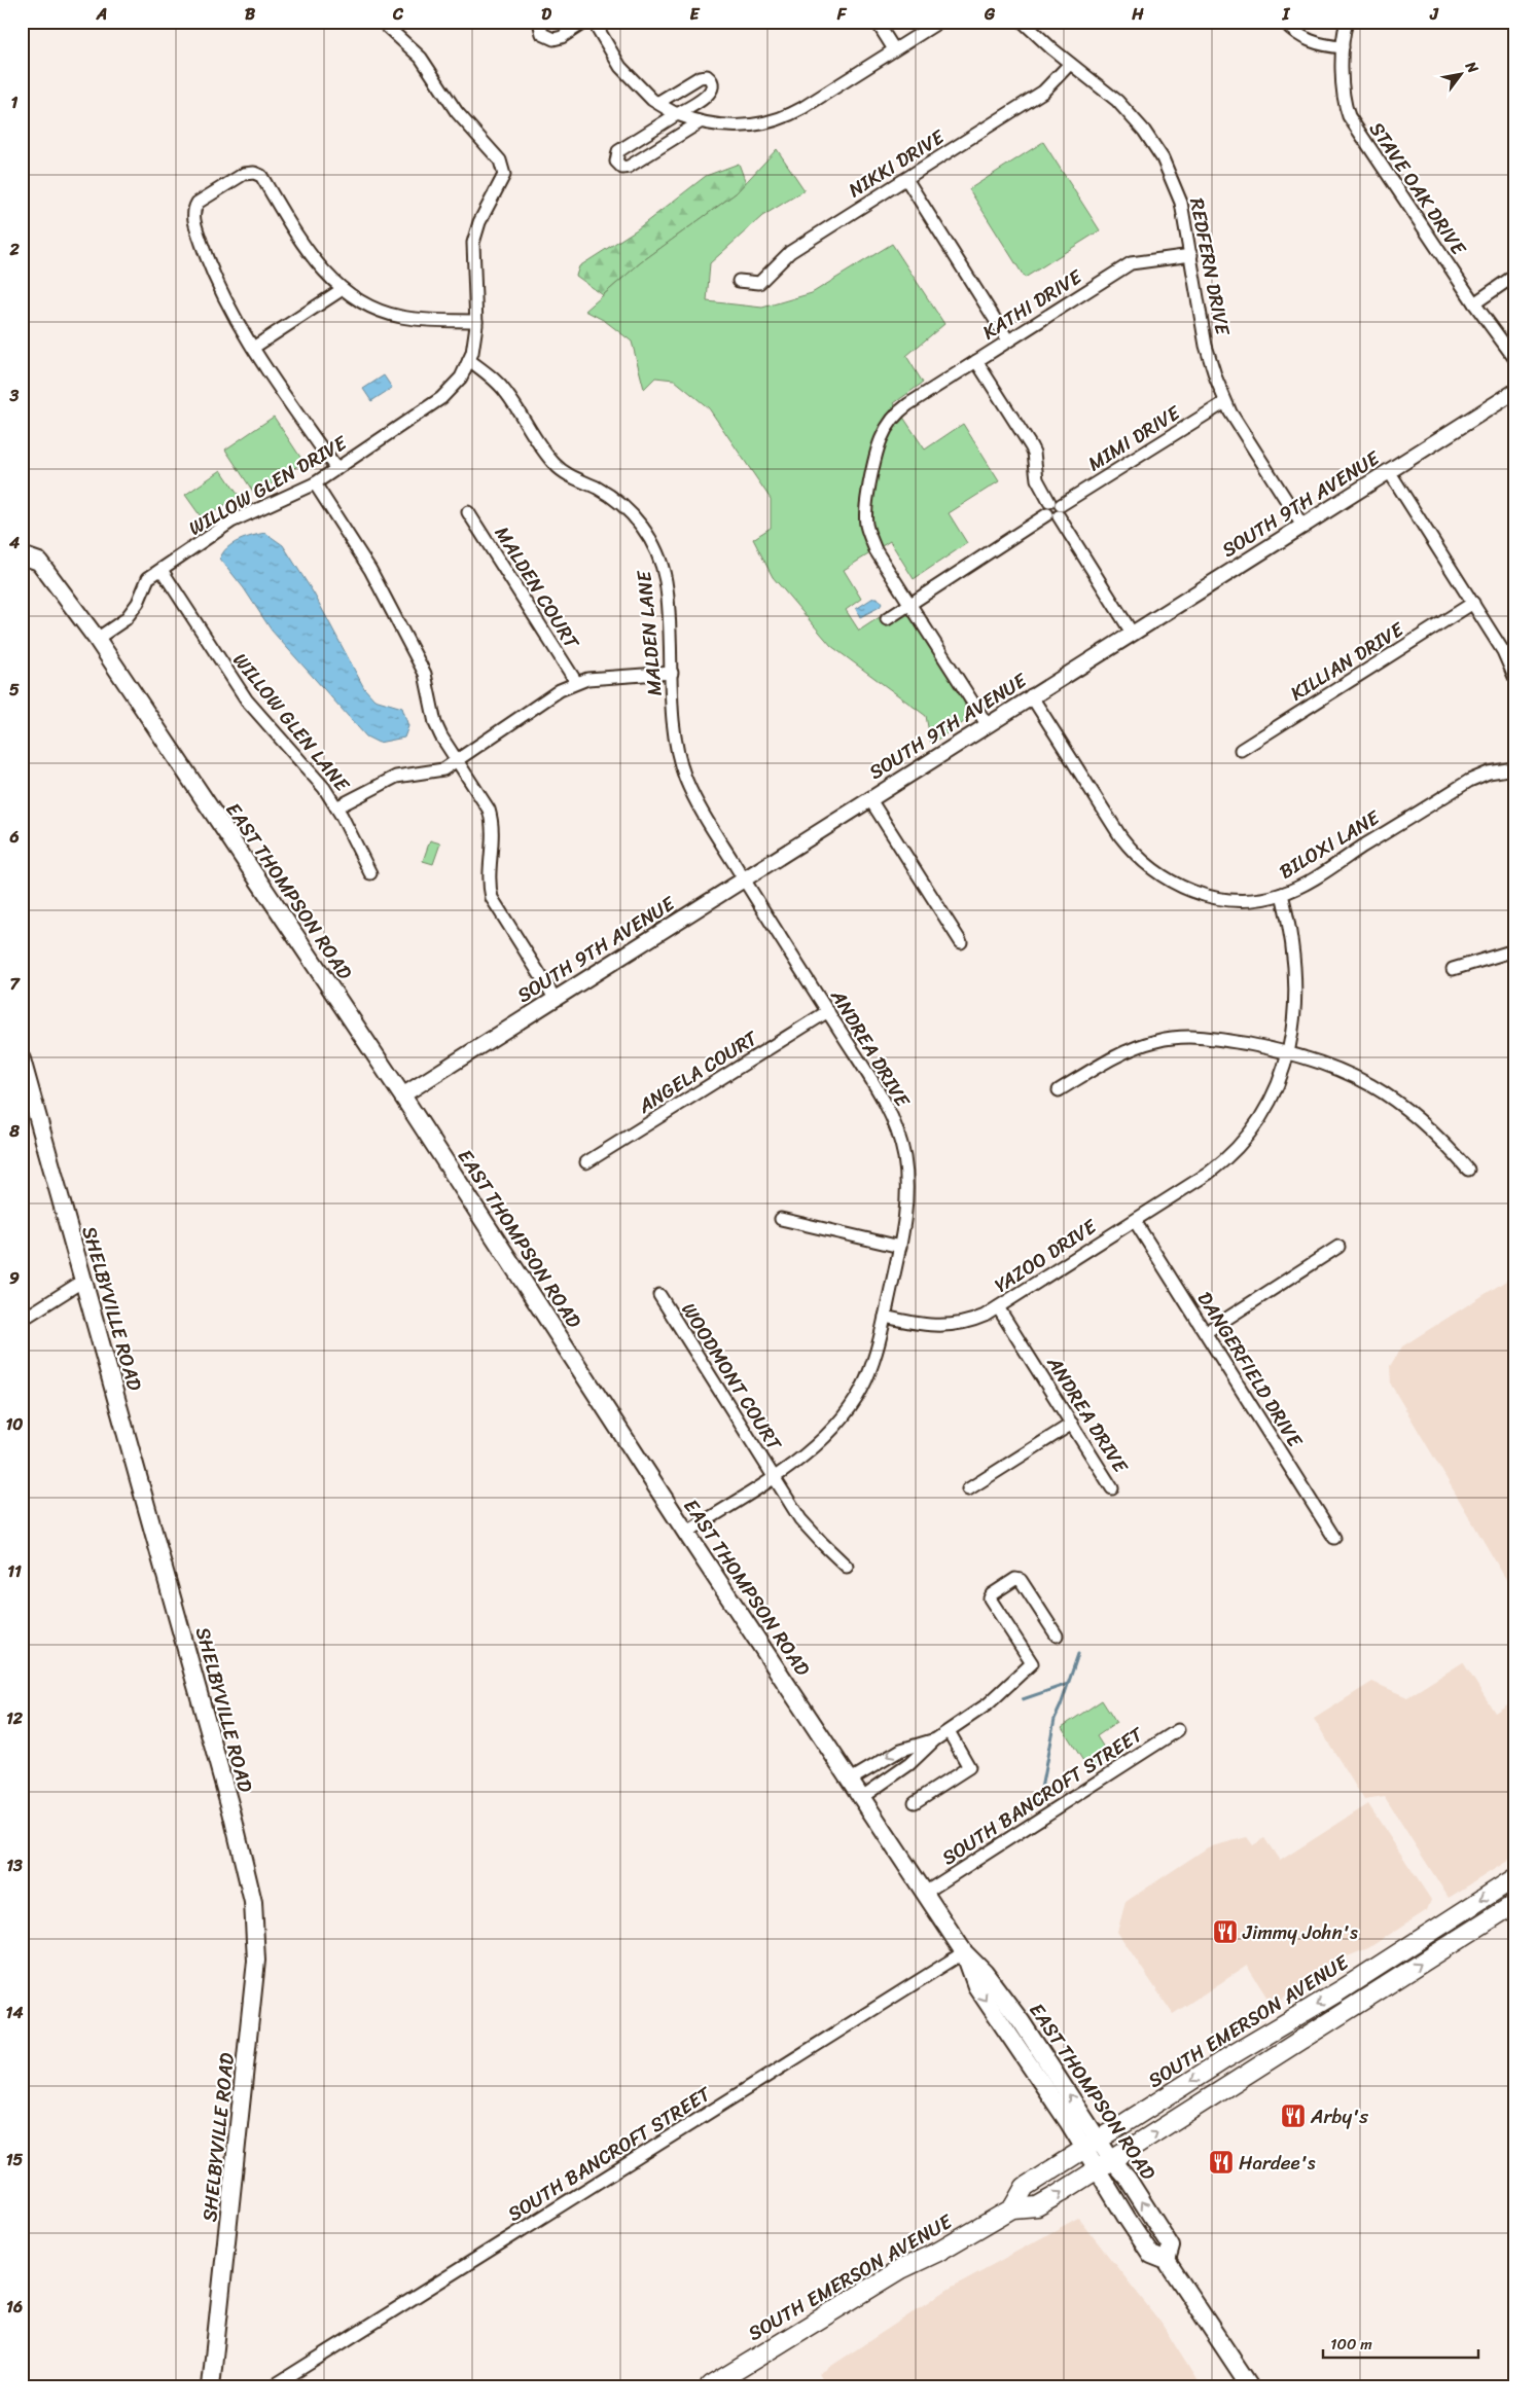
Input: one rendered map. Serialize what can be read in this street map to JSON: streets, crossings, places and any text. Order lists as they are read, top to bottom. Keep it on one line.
{"streets":{"main road":["EAST THOMPSON ROAD","SHELBYVILLE ROAD","SOUTH EMERSON AVENUE"],"street":["NIKKI DRIVE","STAVE OAK DRIVE","REDFERN DRIVE","KATHI DRIVE","MIMI DRIVE","WILLOW GLEN DRIVE","SOUTH 9TH AVENUE","MALDEN COURT","MALDEN LANE","KILLIAN DRIVE","WILLOW GLEN LANE","BILOXI LANE","ANDREA DRIVE","ANGELA COURT","YAZOO DRIVE","DANGERFIELD DRIVE","WOODMONT COURT","SOUTH BANCROFT STREET"]},"crossings":[["NIKKI DRIVE","REDFERN DRIVE"],["REDFERN DRIVE","KATHI DRIVE"],["REDFERN DRIVE","MIMI DRIVE"],["REDFERN DRIVE","SOUTH 9TH AVENUE"],["KATHI DRIVE","MIMI DRIVE"],["WILLOW GLEN DRIVE","MALDEN LANE"],["WILLOW GLEN DRIVE","WILLOW GLEN LANE"],["WILLOW GLEN DRIVE","EAST THOMPSON ROAD"],["SOUTH 9TH AVENUE","MALDEN LANE"],["SOUTH 9TH AVENUE","BILOXI LANE"],["SOUTH 9TH AVENUE","EAST THOMPSON ROAD"],["SOUTH 9TH AVENUE","ANDREA DRIVE"],["MALDEN COURT","WILLOW GLEN LANE"],["MALDEN LANE","WILLOW GLEN LANE"],["MALDEN LANE","ANDREA DRIVE"],["BILOXI LANE","YAZOO DRIVE"],["EAST THOMPSON ROAD","SOUTH BANCROFT STREET"],["EAST THOMPSON ROAD","SOUTH EMERSON AVENUE"],["ANDREA DRIVE","ANGELA COURT"],["ANDREA DRIVE","YAZOO DRIVE"],["YAZOO DRIVE","DANGERFIELD DRIVE"]],"places":{"restaurant":["Jimmy John's","Arby's","Hardee's"]},"scale_bar":"100 m","north":"top right","grid":{"columns":["A","B","C","D","E","F","G","H","I","J"],"rows":["1","2","3","4","5","6","7","8","9","10","11","12","13","14","15","16"]}}
